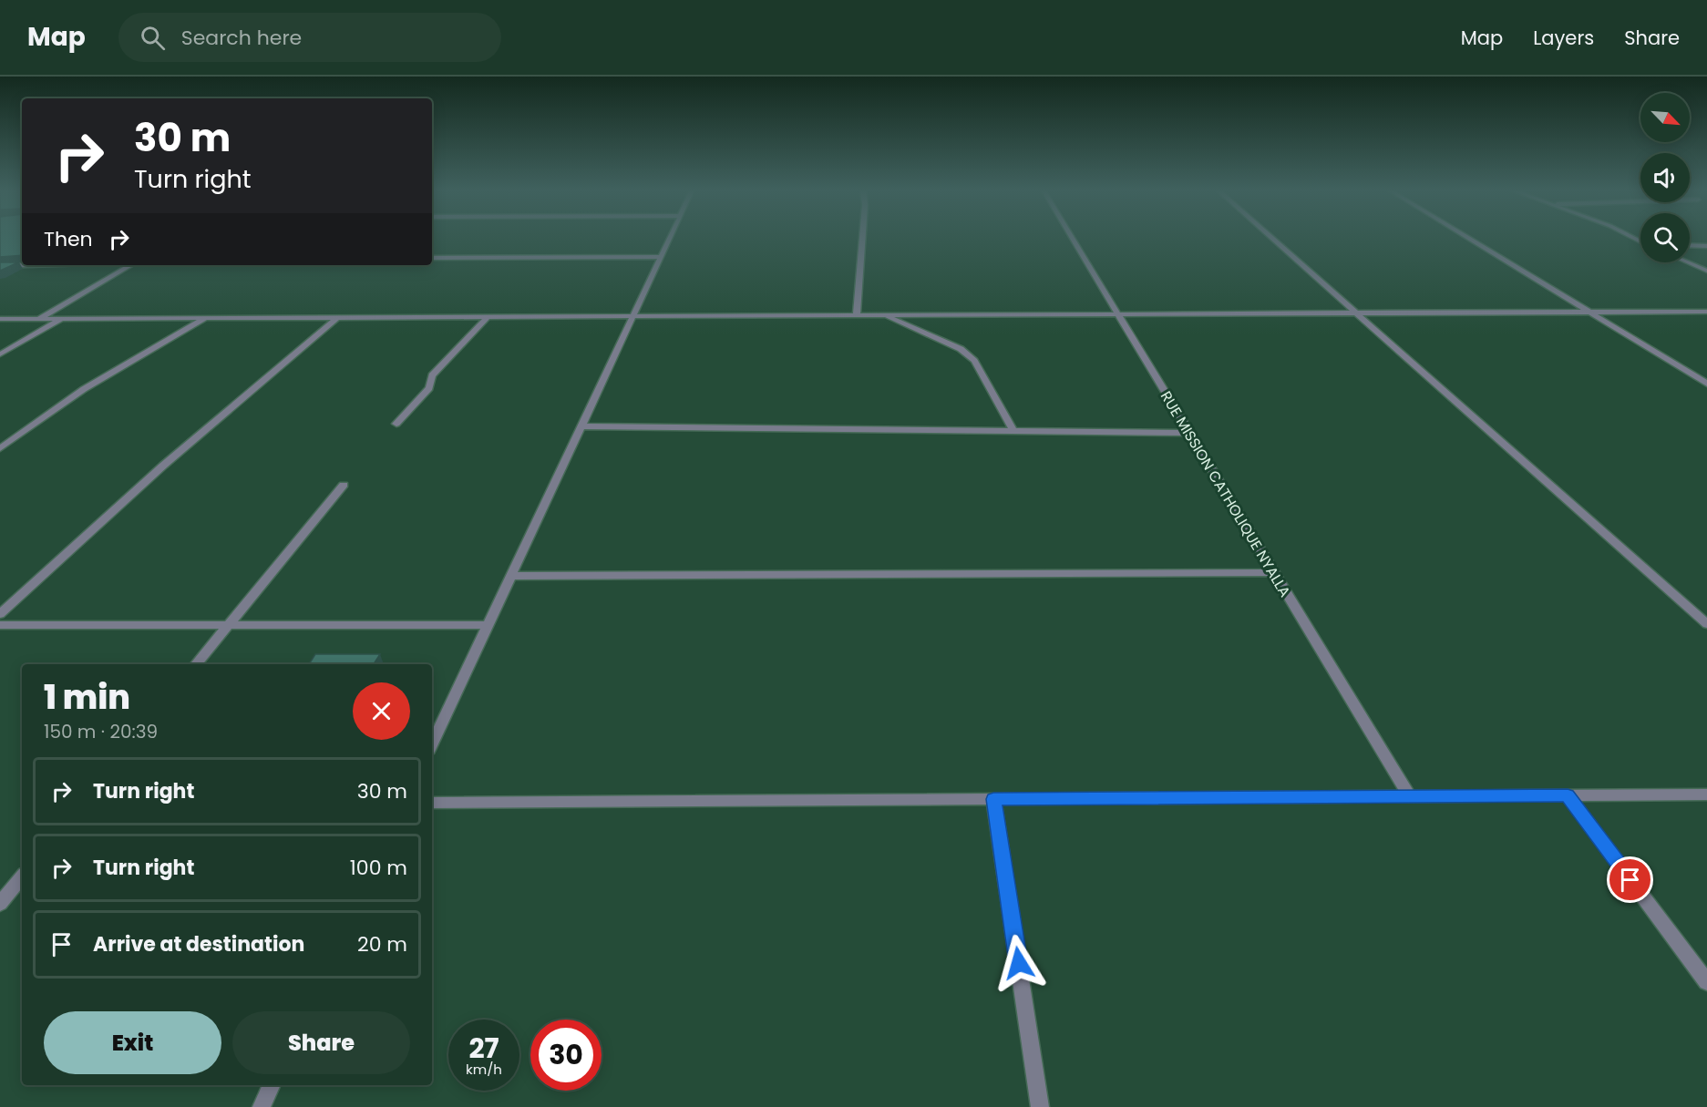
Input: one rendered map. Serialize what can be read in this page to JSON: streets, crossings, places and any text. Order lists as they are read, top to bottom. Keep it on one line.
{"streets":{"street":["RUE MISSION CATHOLIQUE NYALLA"]},"north":"bottom right","page":{"header":"Map","search":"Search here","nav":["Map","Layers","Share"],"turn":["30 m","Turn right"],"then":"Then","heading":["1 min","150 m · 20:39"],"list":[{"name":"Turn right","value":"30 m"},{"name":"Turn right","value":"100 m"},{"name":"Arrive at destination","value":"20 m"}],"buttons":["Exit","Share"],"speed":"27 km/h","limit":"30"}}
